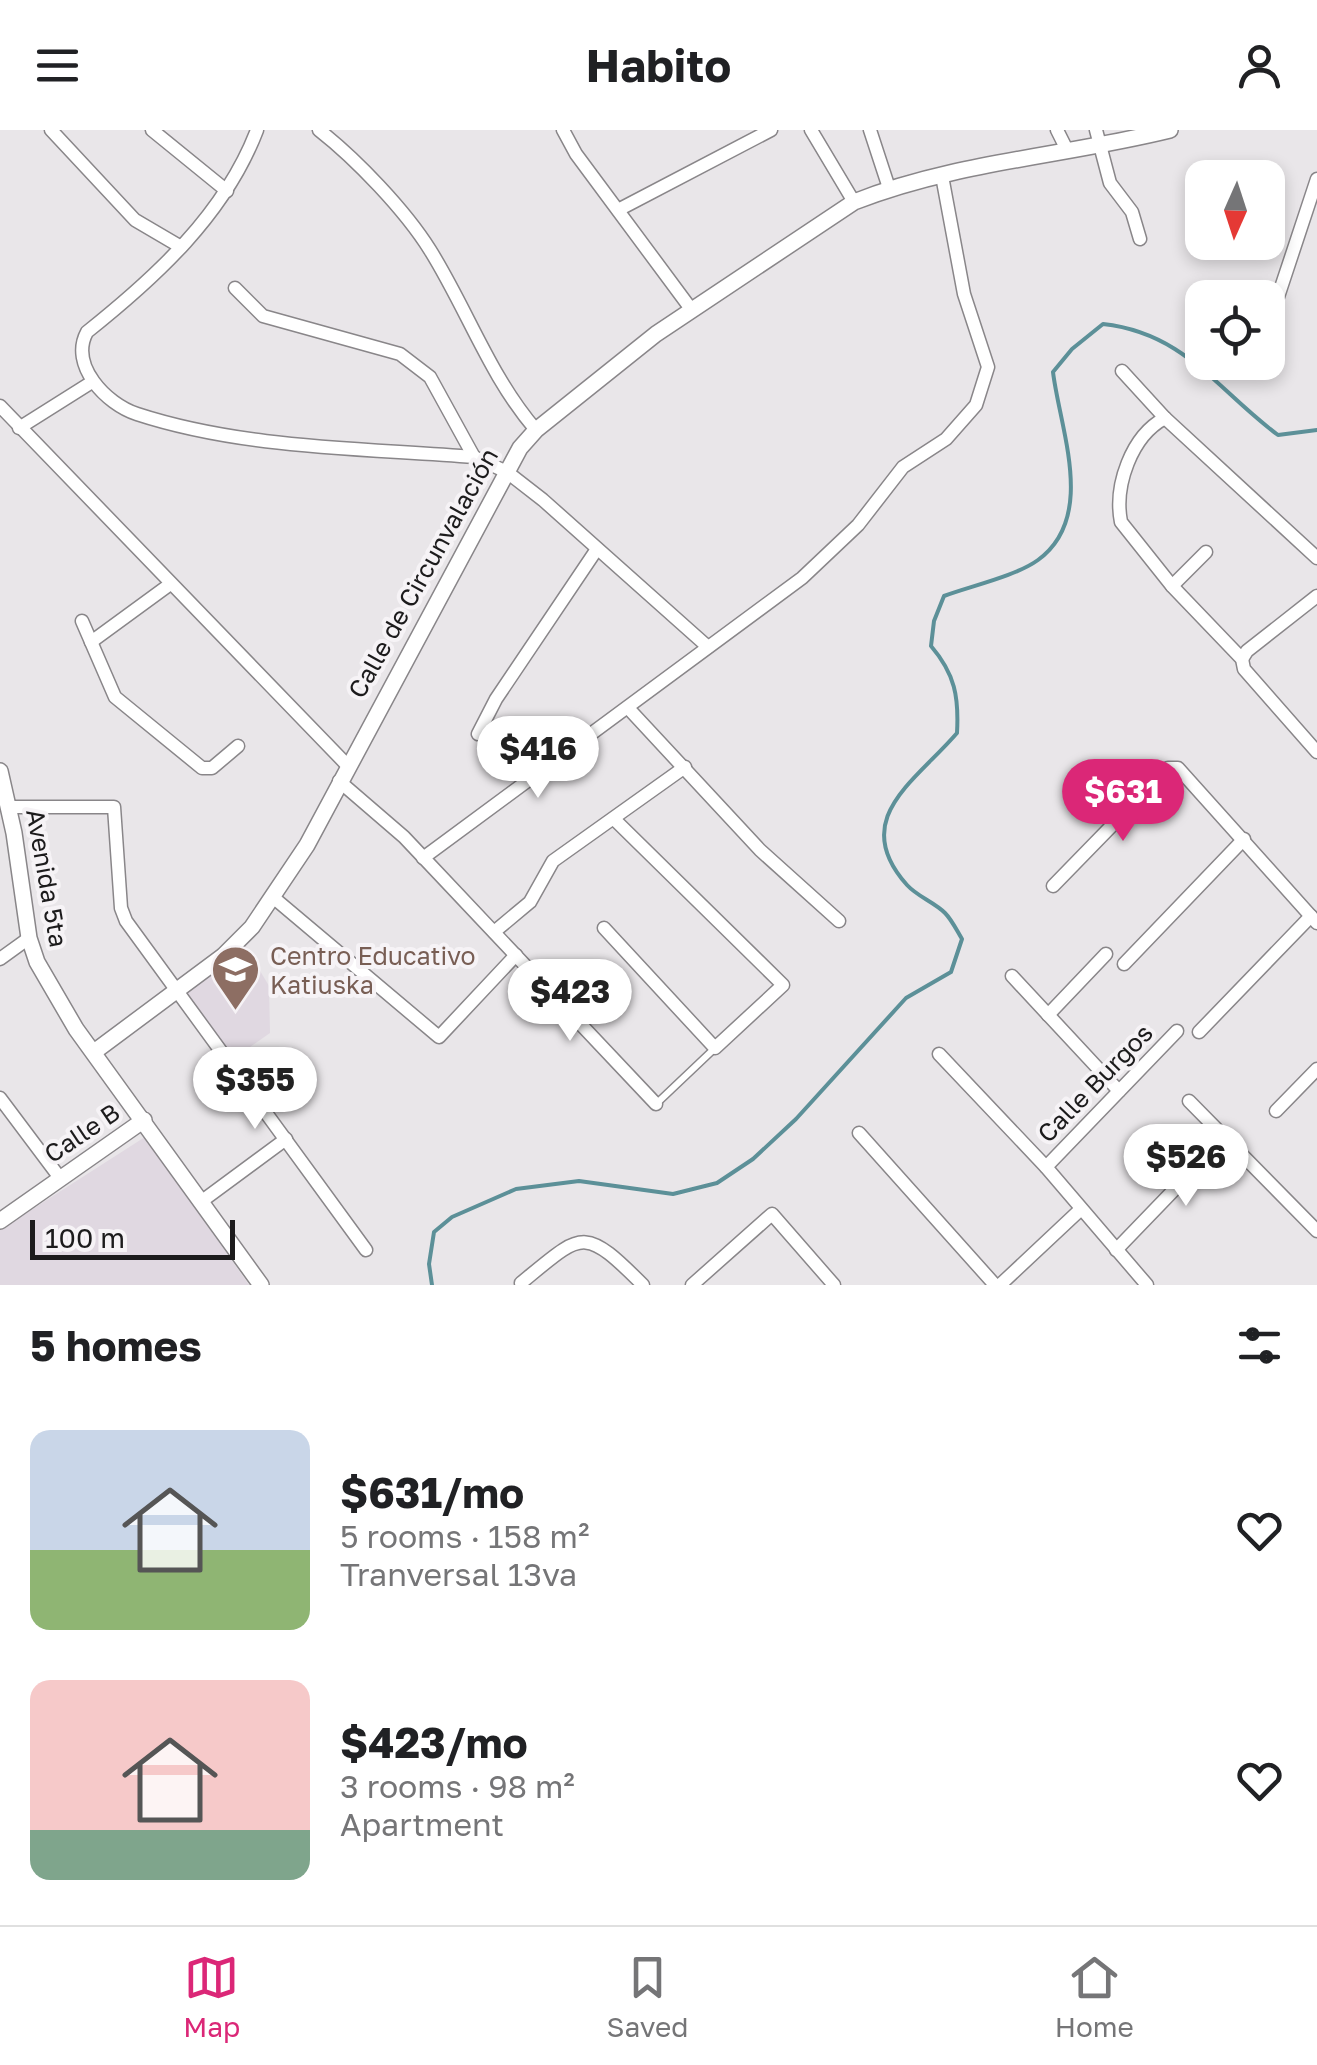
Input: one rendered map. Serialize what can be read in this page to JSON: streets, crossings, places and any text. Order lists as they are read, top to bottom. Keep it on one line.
{"streets":{"street":["Calle de Circunvalación","Avenida 5ta","Calle Burgos","Calle B"]},"crossings":[["Calle de Circunvalación","Avenida 5ta"],["Avenida 5ta","Calle B"]],"places":{"school or university":["Centro Educativo Katiuska"]},"scale_bar":"100 m","north":"bottom","page":{"header":"Habito","price":["$416","$631","$423","$355","$526"],"scale":"100 m","heading":"5 homes","list":[{"name":"$631/mo","note":"5 rooms · 158 m² · Tranversal 13va"},{"name":"$423/mo","note":"3 rooms · 98 m² · Apartment"}],"tabs":["Map","Saved","Home"]}}
